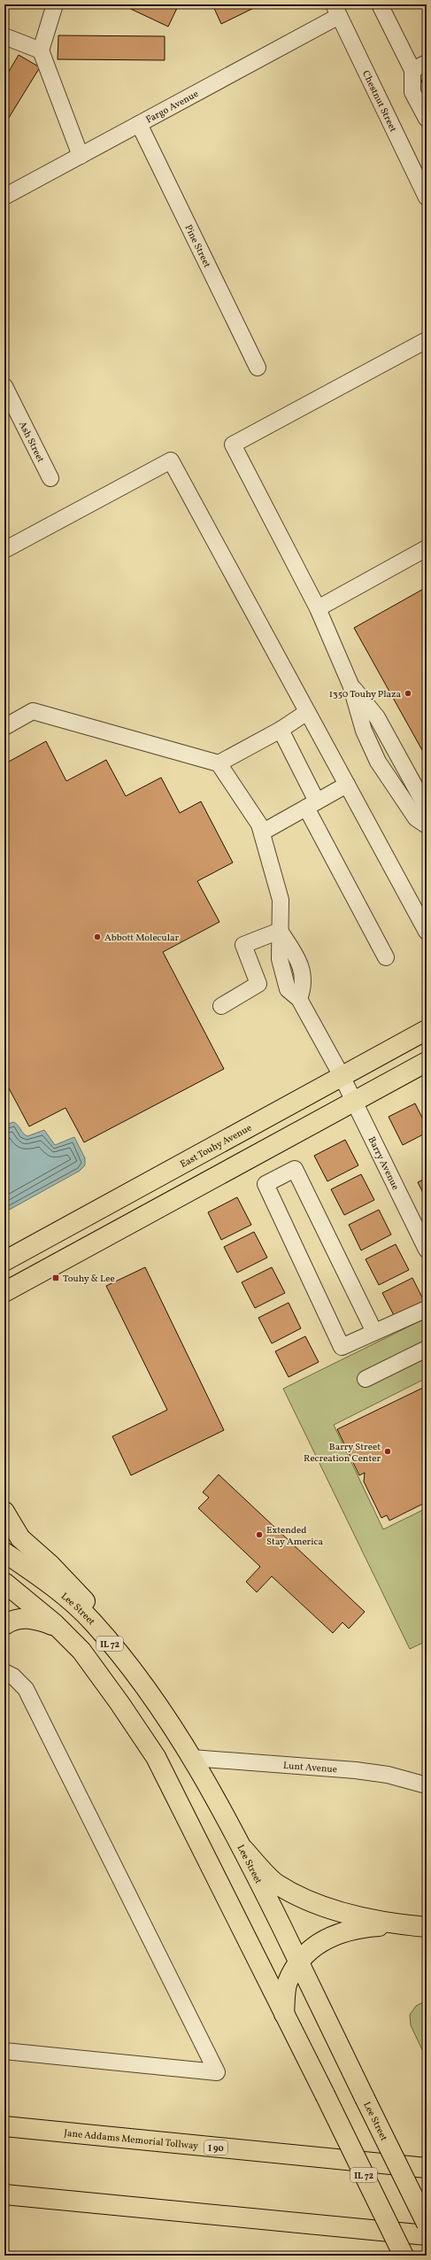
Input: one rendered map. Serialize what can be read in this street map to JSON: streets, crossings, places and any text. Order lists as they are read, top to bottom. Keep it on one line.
{"streets":{"main road":["East Touhy Avenue","Lee Street","IL 72","Jane Addams Memorial Tollway","I 90"],"street":["Chestnut Street","Fargo Avenue","Pine Street","Ash Street","Barry Avenue","Lunt Avenue"]},"crossings":[["Chestnut Street","Fargo Avenue"],["Fargo Avenue","Pine Street"],["East Touhy Avenue","Barry Avenue"],["Lee Street","Lunt Avenue"]],"places":{"other":["1350 Touhy Plaza","Abbott Molecular","Barry Street Recreation Center","Extended Stay America"],"transit":["Touhy & Lee"]}}
